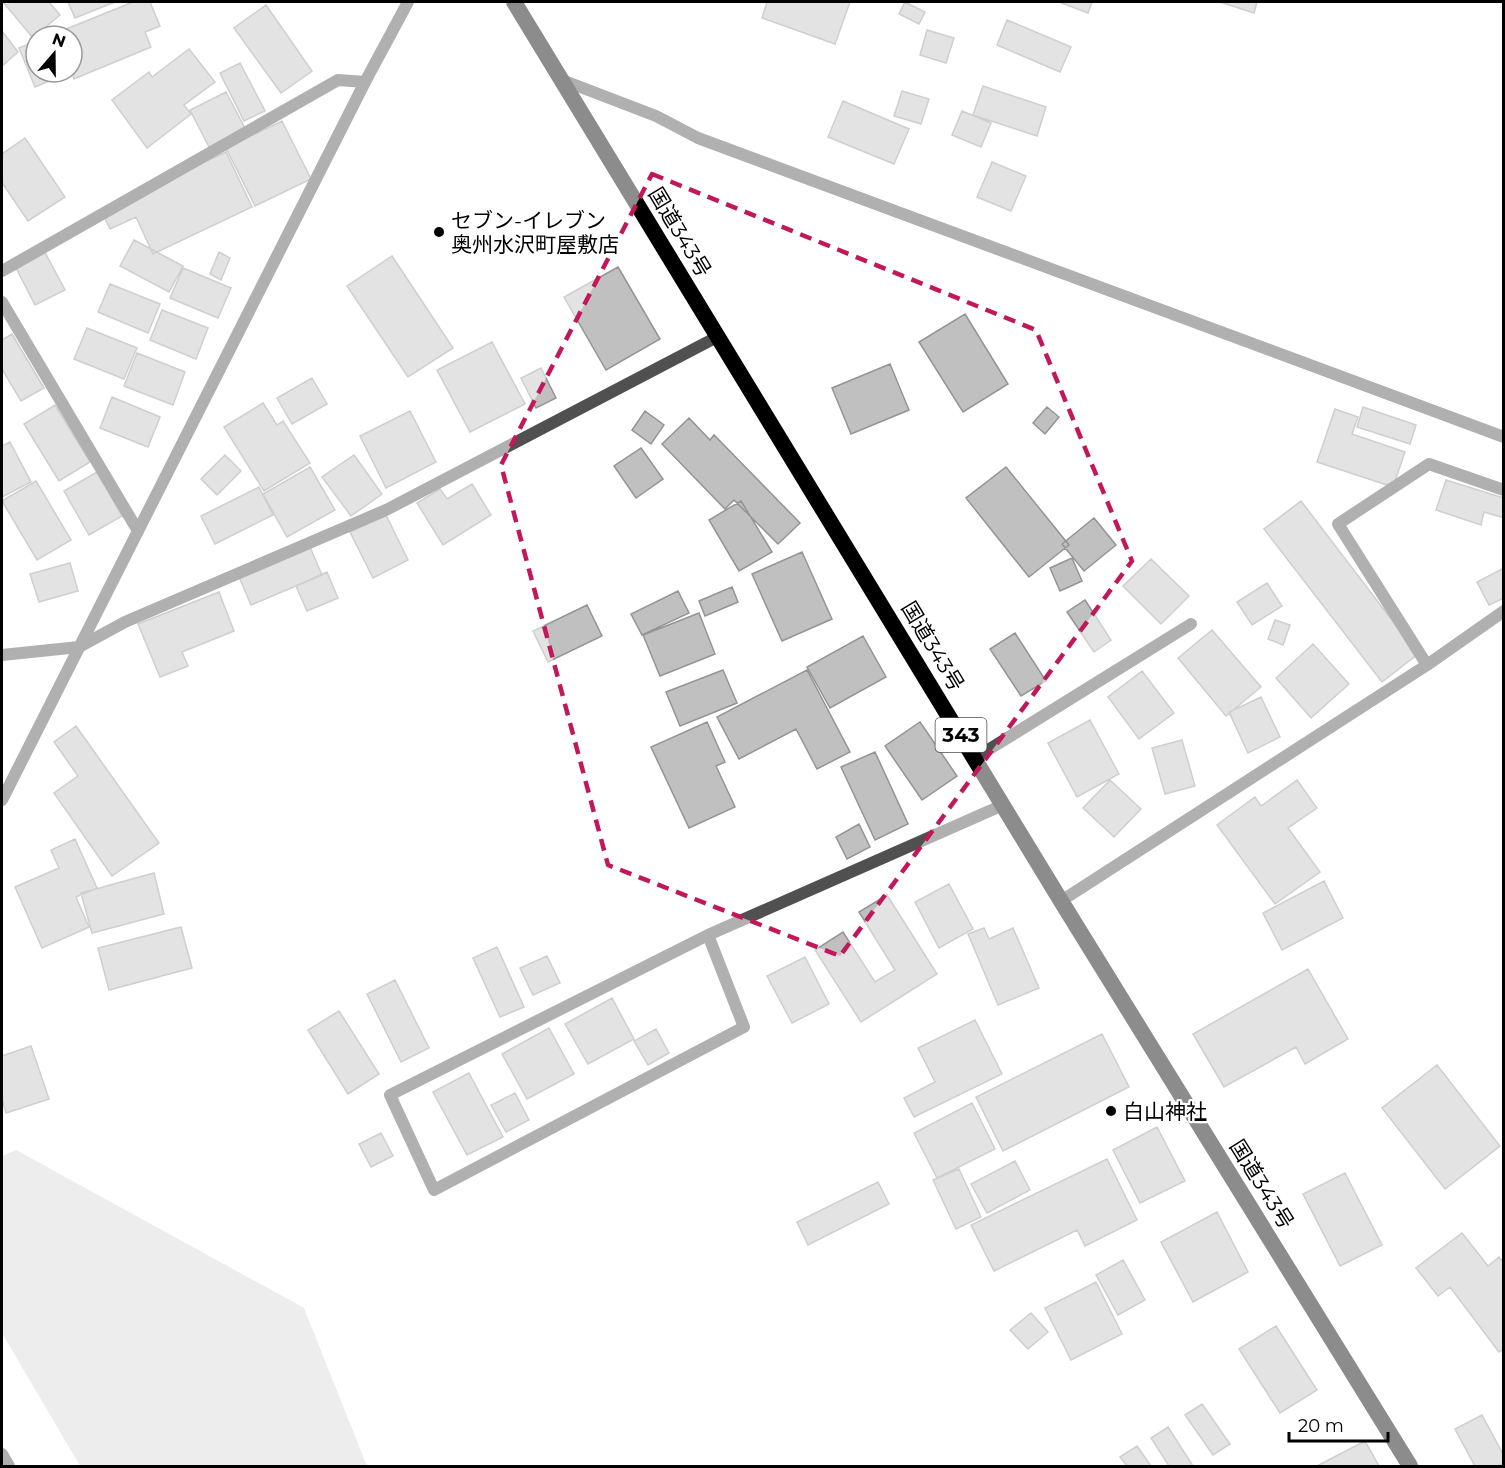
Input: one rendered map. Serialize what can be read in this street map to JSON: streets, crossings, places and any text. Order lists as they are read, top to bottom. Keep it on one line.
{"streets":{"highway":["国道343号","343"]},"places":["セブン-イレブン 奥州水沢町屋敷店","白山神社"],"scale_bar":"20 m","north":"top"}
